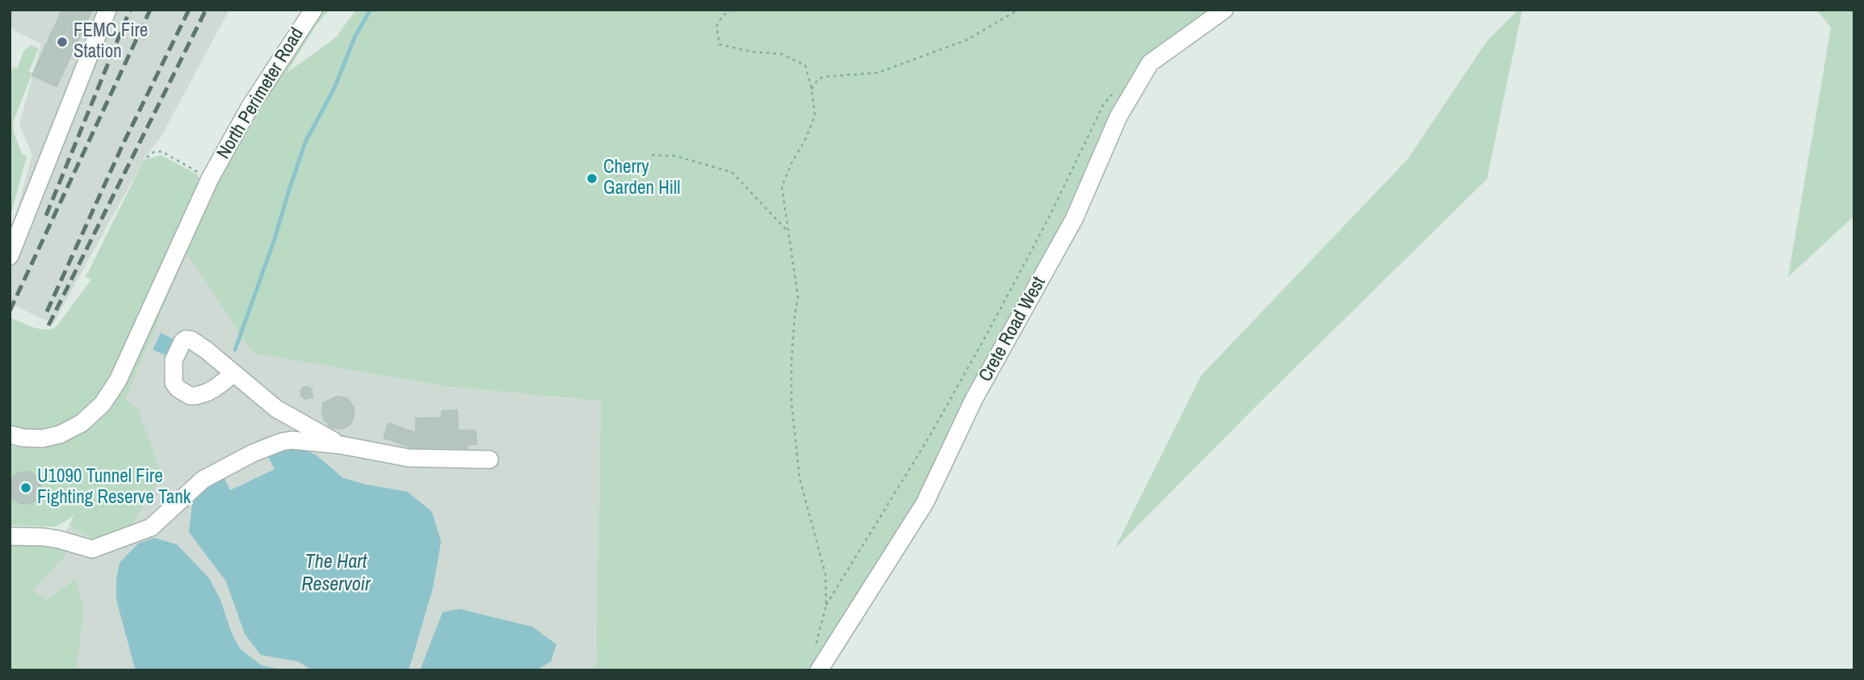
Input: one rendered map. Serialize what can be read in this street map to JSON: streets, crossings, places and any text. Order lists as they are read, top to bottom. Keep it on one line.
{"streets":{"street":["North Perimeter Road","Crete Road West"]},"water":["The Hart Reservoir"],"places":["FEMC Fire Station","Cherry Garden Hill","U1090 Tunnel Fire Fighting Reserve Tank"]}
